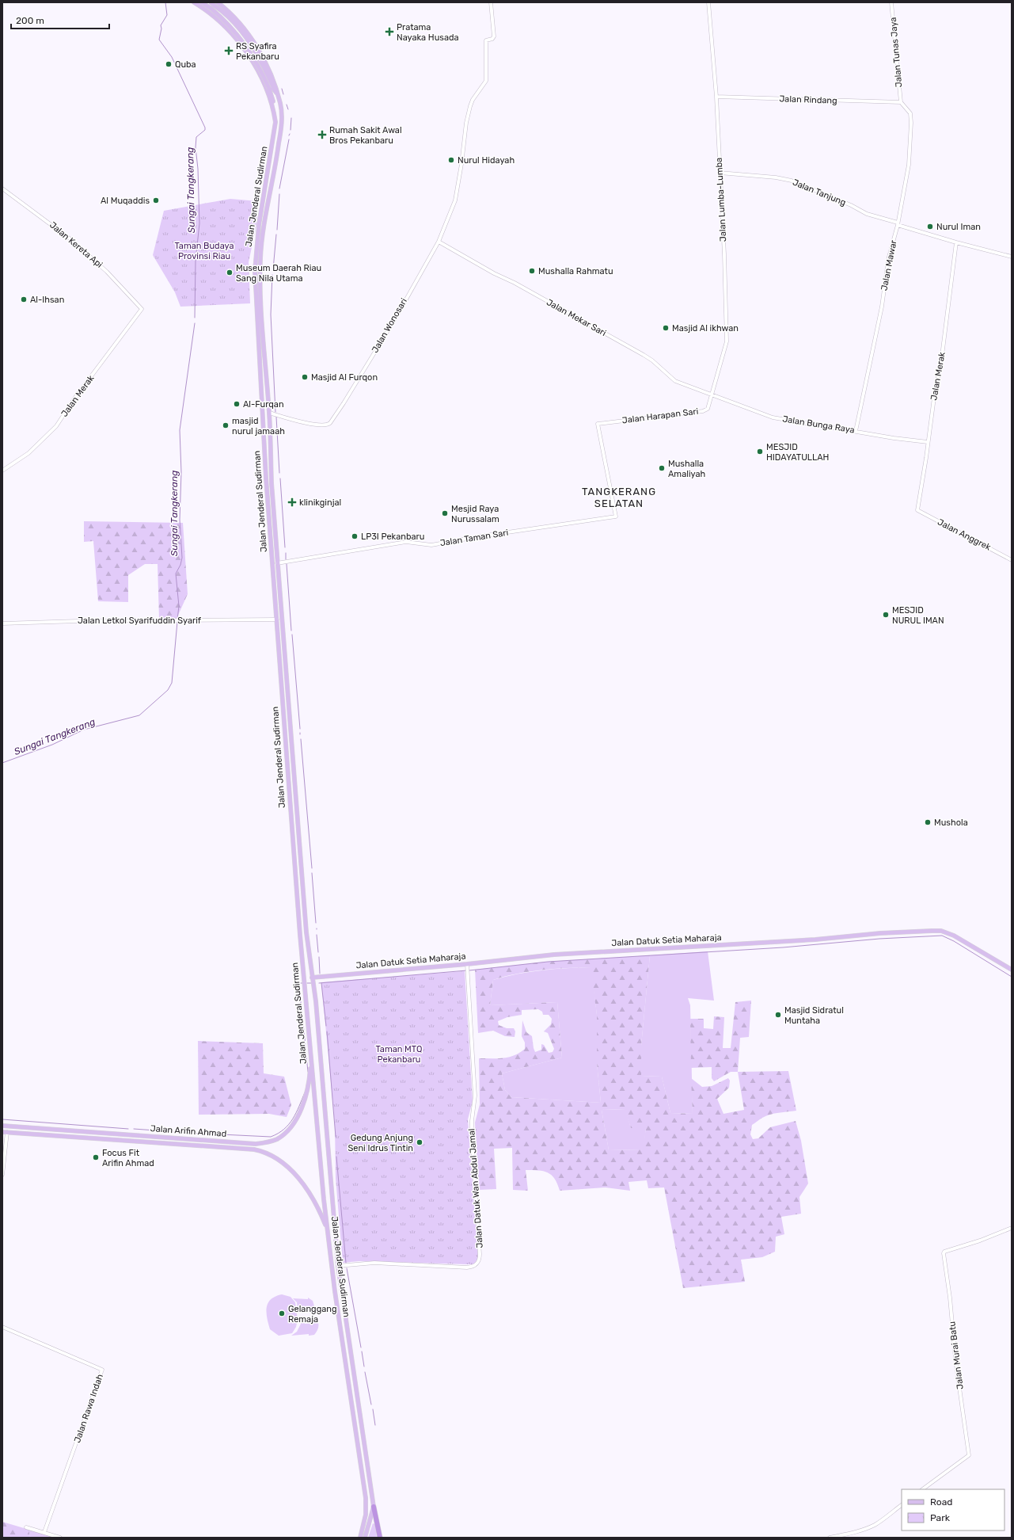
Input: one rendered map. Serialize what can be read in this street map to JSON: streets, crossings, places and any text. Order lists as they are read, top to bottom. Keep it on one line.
{"streets":{"main road":["Jalan Jenderal Sudirman","Jalan Datuk Setia Maharaja","Jalan Arifin Ahmad"],"street":["Jalan Tunas Jaya","Jalan Rindang","Jalan Tanjung","Jalan Lumba-Lumba","Jalan Kereta Api","Jalan Mawar","Jalan Mekar Sari","Jalan Wonosari","Jalan Merak","Jalan Harapan Sari","Jalan Bunga Raya","Jalan Anggrek","Jalan Taman Sari","Jalan Letkol Syarifuddin Syarif","Jalan Datuk Wan Abdul Jamal","Jalan Murai Batu","Jalan Rawa Indah"]},"crossings":[["Jalan Tunas Jaya","Jalan Rindang"],["Jalan Tunas Jaya","Jalan Mawar"],["Jalan Rindang","Jalan Lumba-Lumba"],["Jalan Rindang","Jalan Mawar"],["Jalan Tanjung","Jalan Lumba-Lumba"],["Jalan Tanjung","Jalan Mawar"],["Jalan Tanjung","Jalan Merak"],["Jalan Jenderal Sudirman","Jalan Wonosari"],["Jalan Jenderal Sudirman","Jalan Taman Sari"],["Jalan Jenderal Sudirman","Jalan Letkol Syarifuddin Syarif"],["Jalan Jenderal Sudirman","Jalan Datuk Setia Maharaja"],["Jalan Jenderal Sudirman","Jalan Arifin Ahmad"],["Jalan Jenderal Sudirman","Jalan Datuk Wan Abdul Jamal"],["Jalan Lumba-Lumba","Jalan Mekar Sari"],["Jalan Lumba-Lumba","Jalan Harapan Sari"],["Jalan Lumba-Lumba","Jalan Bunga Raya"],["Jalan Kereta Api","Jalan Merak"],["Jalan Mawar","Jalan Bunga Raya"],["Jalan Mekar Sari","Jalan Wonosari"],["Jalan Mekar Sari","Jalan Harapan Sari"],["Jalan Mekar Sari","Jalan Bunga Raya"],["Jalan Merak","Jalan Bunga Raya"],["Jalan Merak","Jalan Anggrek"],["Jalan Harapan Sari","Jalan Bunga Raya"],["Jalan Harapan Sari","Jalan Taman Sari"],["Jalan Datuk Setia Maharaja","Jalan Datuk Wan Abdul Jamal"]],"districts":["TANGKERANG SELATAN"],"water":["Sungai Tangkerang"],"parks":["Taman Budaya Provinsi Riau","Taman MTQ Pekanbaru"],"places":{"health":["Pratama Nayaka Husada","RS Syafira Pekanbaru","Rumah Sakit Awal Bros Pekanbaru","klinikginjal"],"other":["Quba","Nurul Hidayah","Al Muqaddis","Nurul Iman","Mushalla Rahmatu","Museum Daerah Riau Sang Nila Utama","Al-Ihsan","Masjid Al ikhwan","Masjid Al Furqon","Al-Furqan","masjid nurul jamaah","MESJID HIDAYATULLAH","Mushalla Amaliyah","Mesjid Raya Nurussalam","LP3I Pekanbaru","MESJID NURUL IMAN","Mushola","Masjid Sidratul Muntaha","Gedung Anjung Seni Idrus Tintin","Focus Fit Arifin Ahmad","Gelanggang Remaja"]},"legend":["Road","Park"],"scale_bar":"200 m"}
